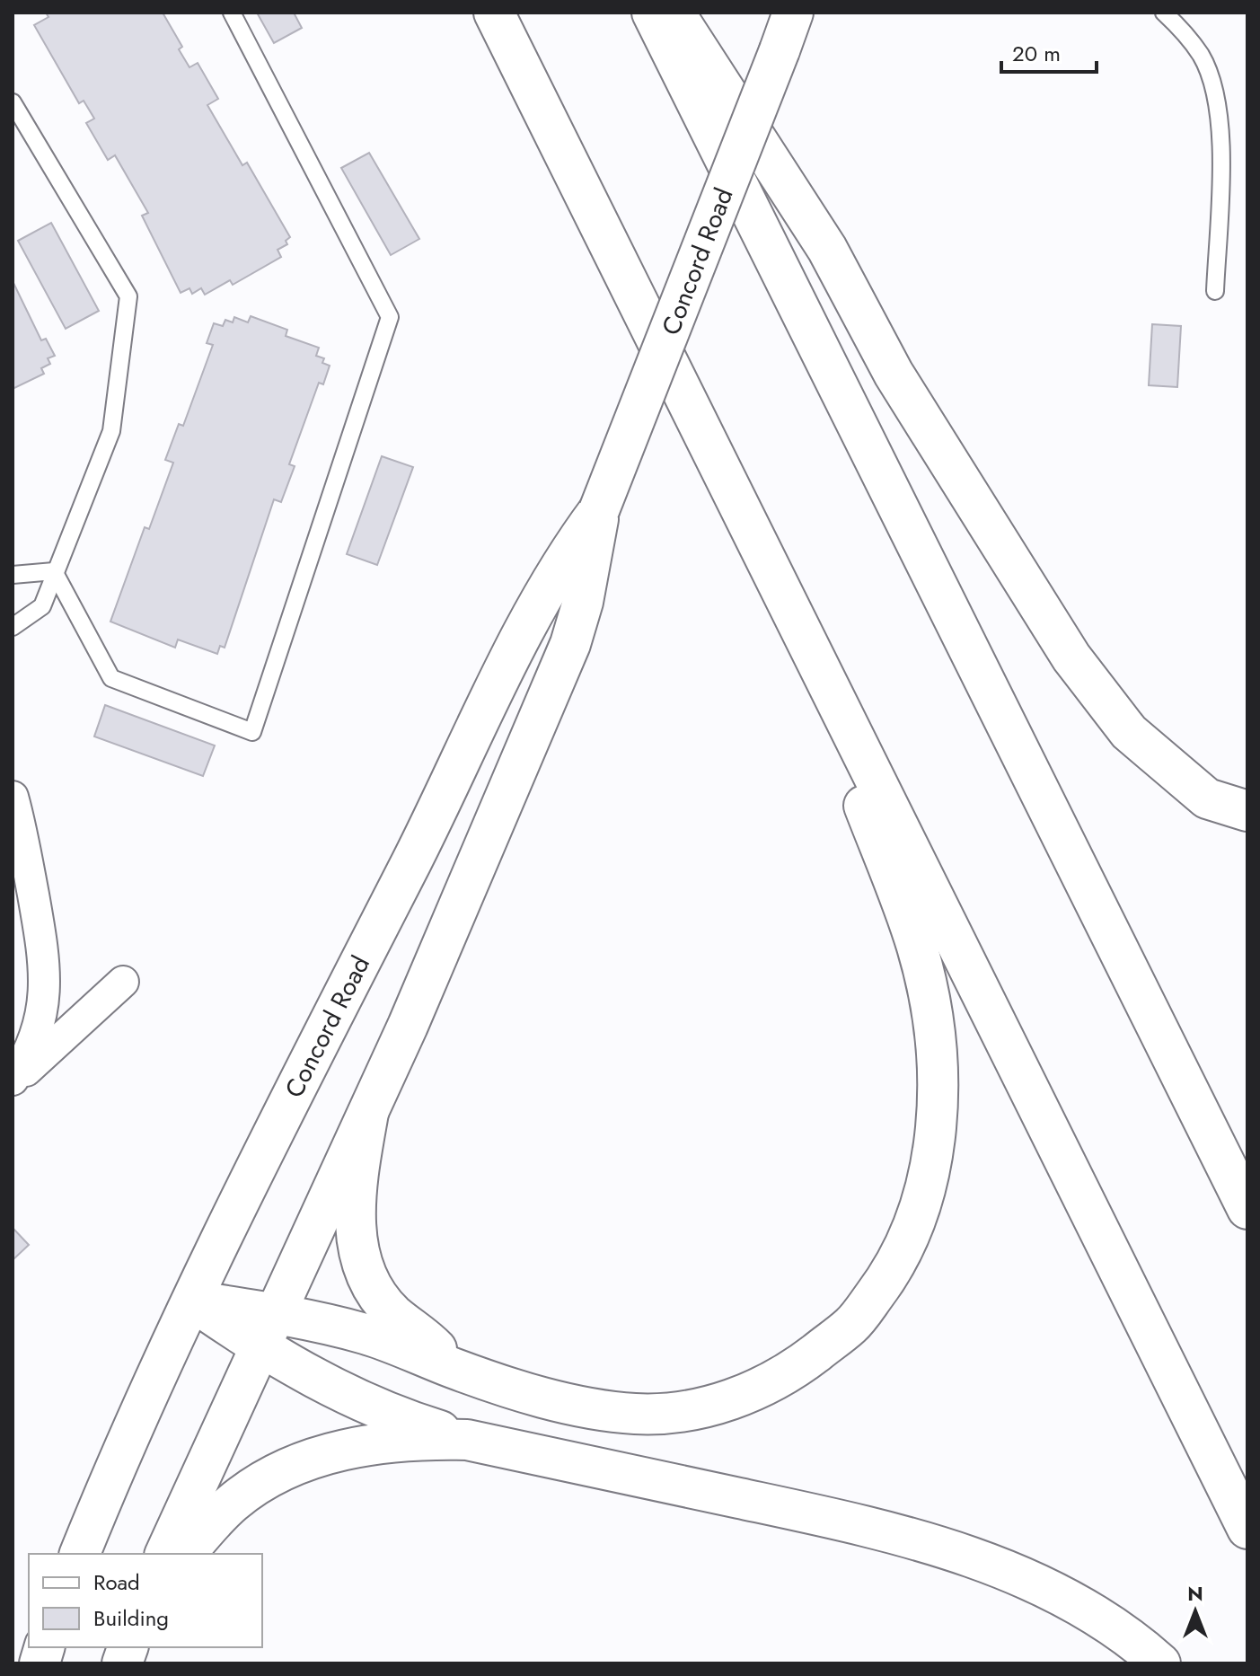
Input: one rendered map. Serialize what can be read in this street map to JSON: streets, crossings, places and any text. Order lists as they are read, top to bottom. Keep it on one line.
{"streets":{"main road":["Concord Road"]},"legend":["Road","Building"],"scale_bar":"20 m","north":"top"}
